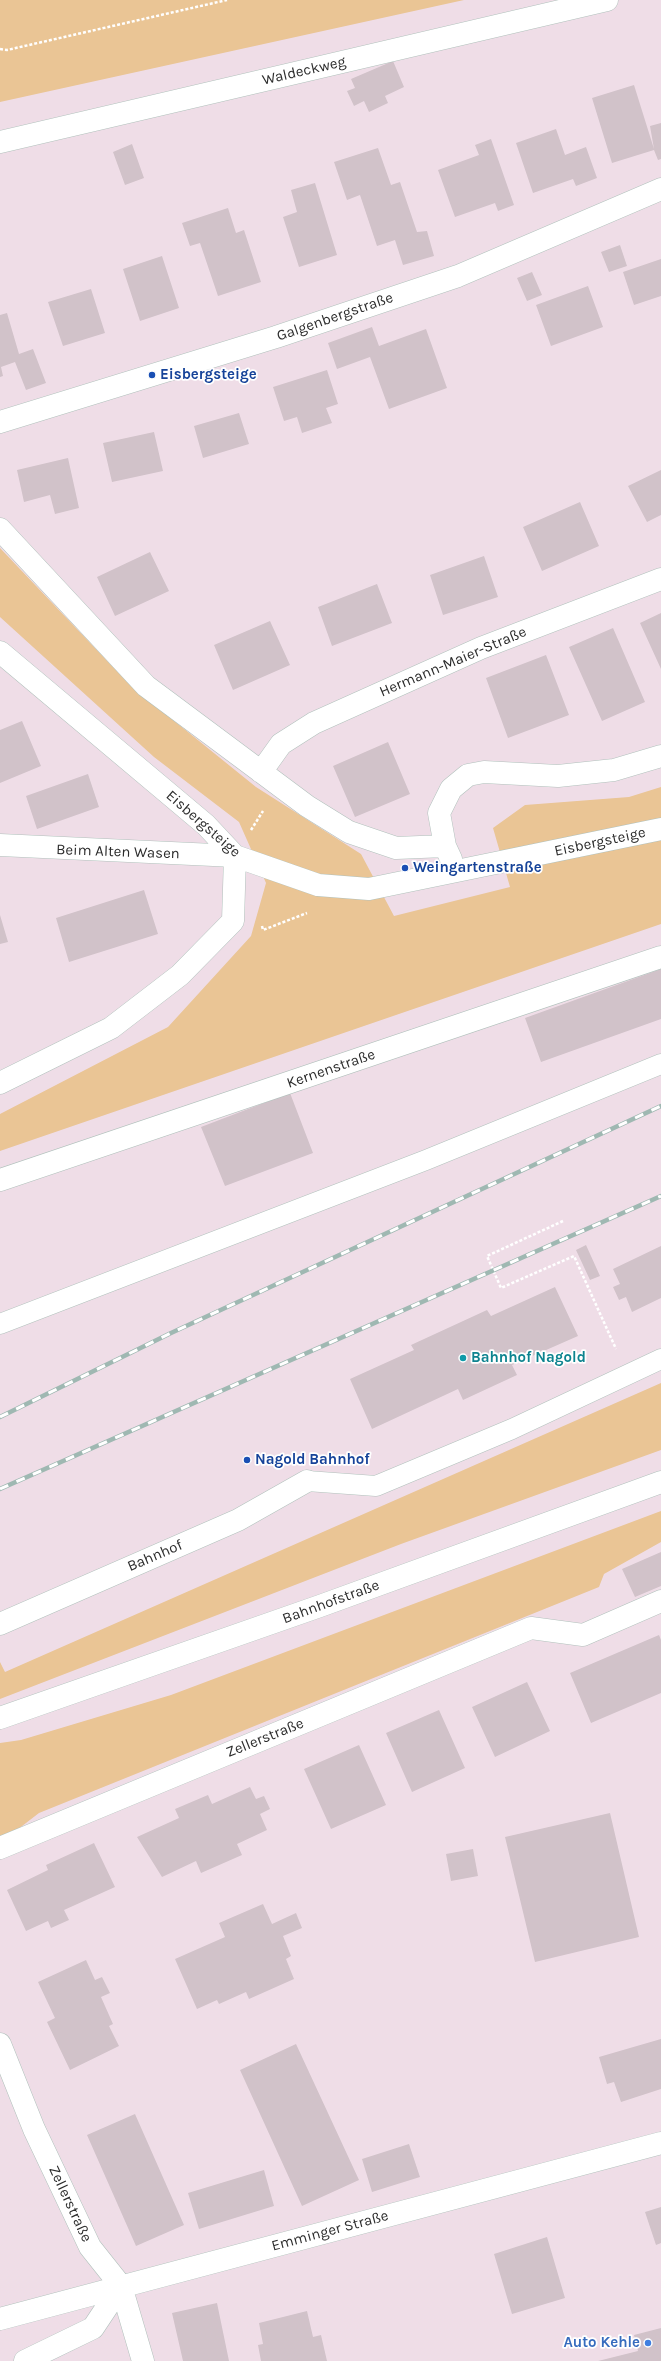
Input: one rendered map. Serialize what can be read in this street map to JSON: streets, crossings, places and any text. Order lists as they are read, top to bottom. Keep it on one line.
{"streets":{"street":["Waldeckweg","Galgenbergstraße","Hermann-Maier-Straße","Eisbergsteige","Beim Alten Wasen","Kernenstraße","Bahnhof","Bahnhofstraße","Zellerstraße","Emminger Straße"]},"crossings":[["Eisbergsteige","Beim Alten Wasen"],["Zellerstraße","Emminger Straße"]],"places":["Eisbergsteige","Weingartenstraße","Bahnhof Nagold","Nagold Bahnhof","Auto Kehle"]}
